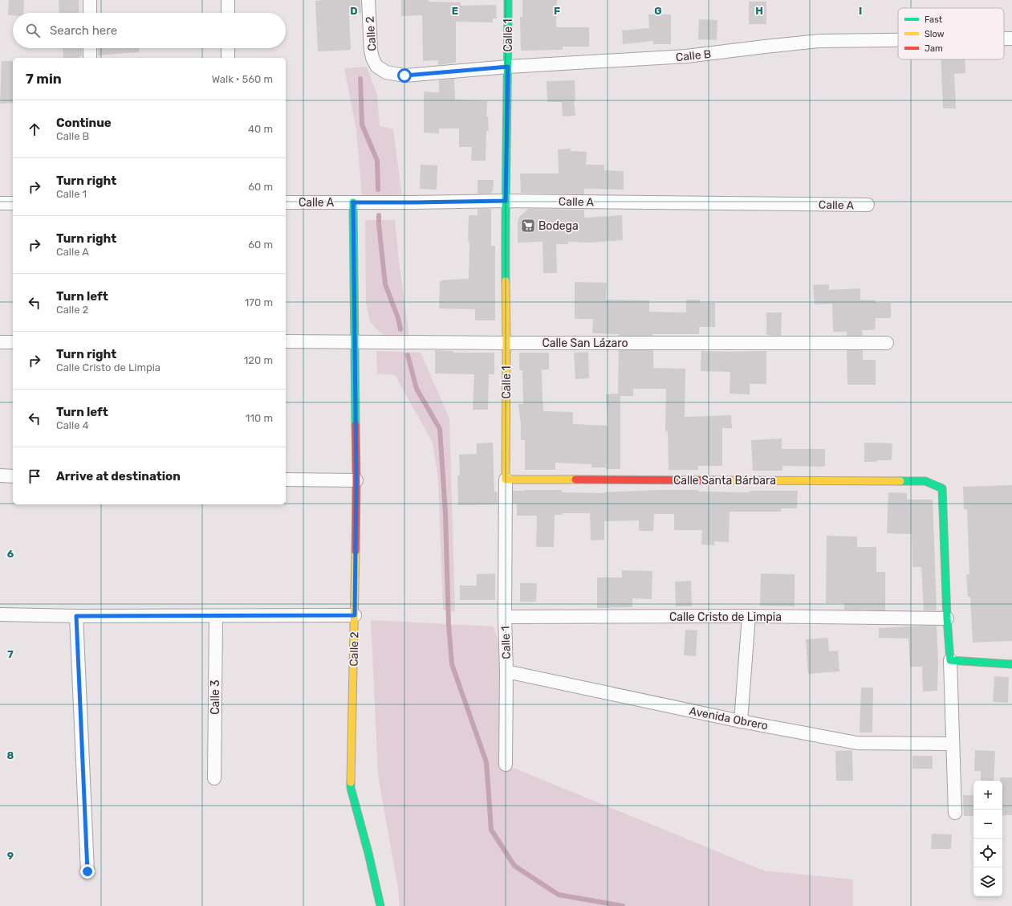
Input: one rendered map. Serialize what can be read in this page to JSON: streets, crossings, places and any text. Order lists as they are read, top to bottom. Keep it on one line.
{"streets":{"street":["Calle 2","Calle 1","Calle B","Calle A","Calle San Lázaro","Calle Santa Bárbara","Calle Cristo de Limpia","Calle 3","Avenida Obrero"]},"crossings":[["Calle 2","Calle B"],["Calle 2","Calle A"],["Calle 2","Calle San Lázaro"],["Calle 1","Calle B"],["Calle 1","Calle A"],["Calle 1","Calle San Lázaro"],["Calle 1","Calle Santa Bárbara"],["Calle 1","Calle Cristo de Limpia"],["Calle 1","Avenida Obrero"],["Calle Santa Bárbara","Calle Cristo de Limpia"]],"places":{"supermarket":["Bodega"]},"legend":["Fast","Slow","Jam"],"page":{"search":"Search here","heading":["7 min","Walk · 560 m"],"list":[["Continue","Calle B","40 m"],["Turn right","Calle 1","60 m"],["Turn right","Calle A","60 m"],["Turn left","Calle 2","170 m"],["Turn right","Calle Cristo de Limpia","120 m"],["Turn left","Calle 4","110 m"],"Arrive at destination"],"map_buttons":["+","−"]},"grid":{"columns":["D","E","F","G","H","I"],"rows":["6","7","8","9"]}}
